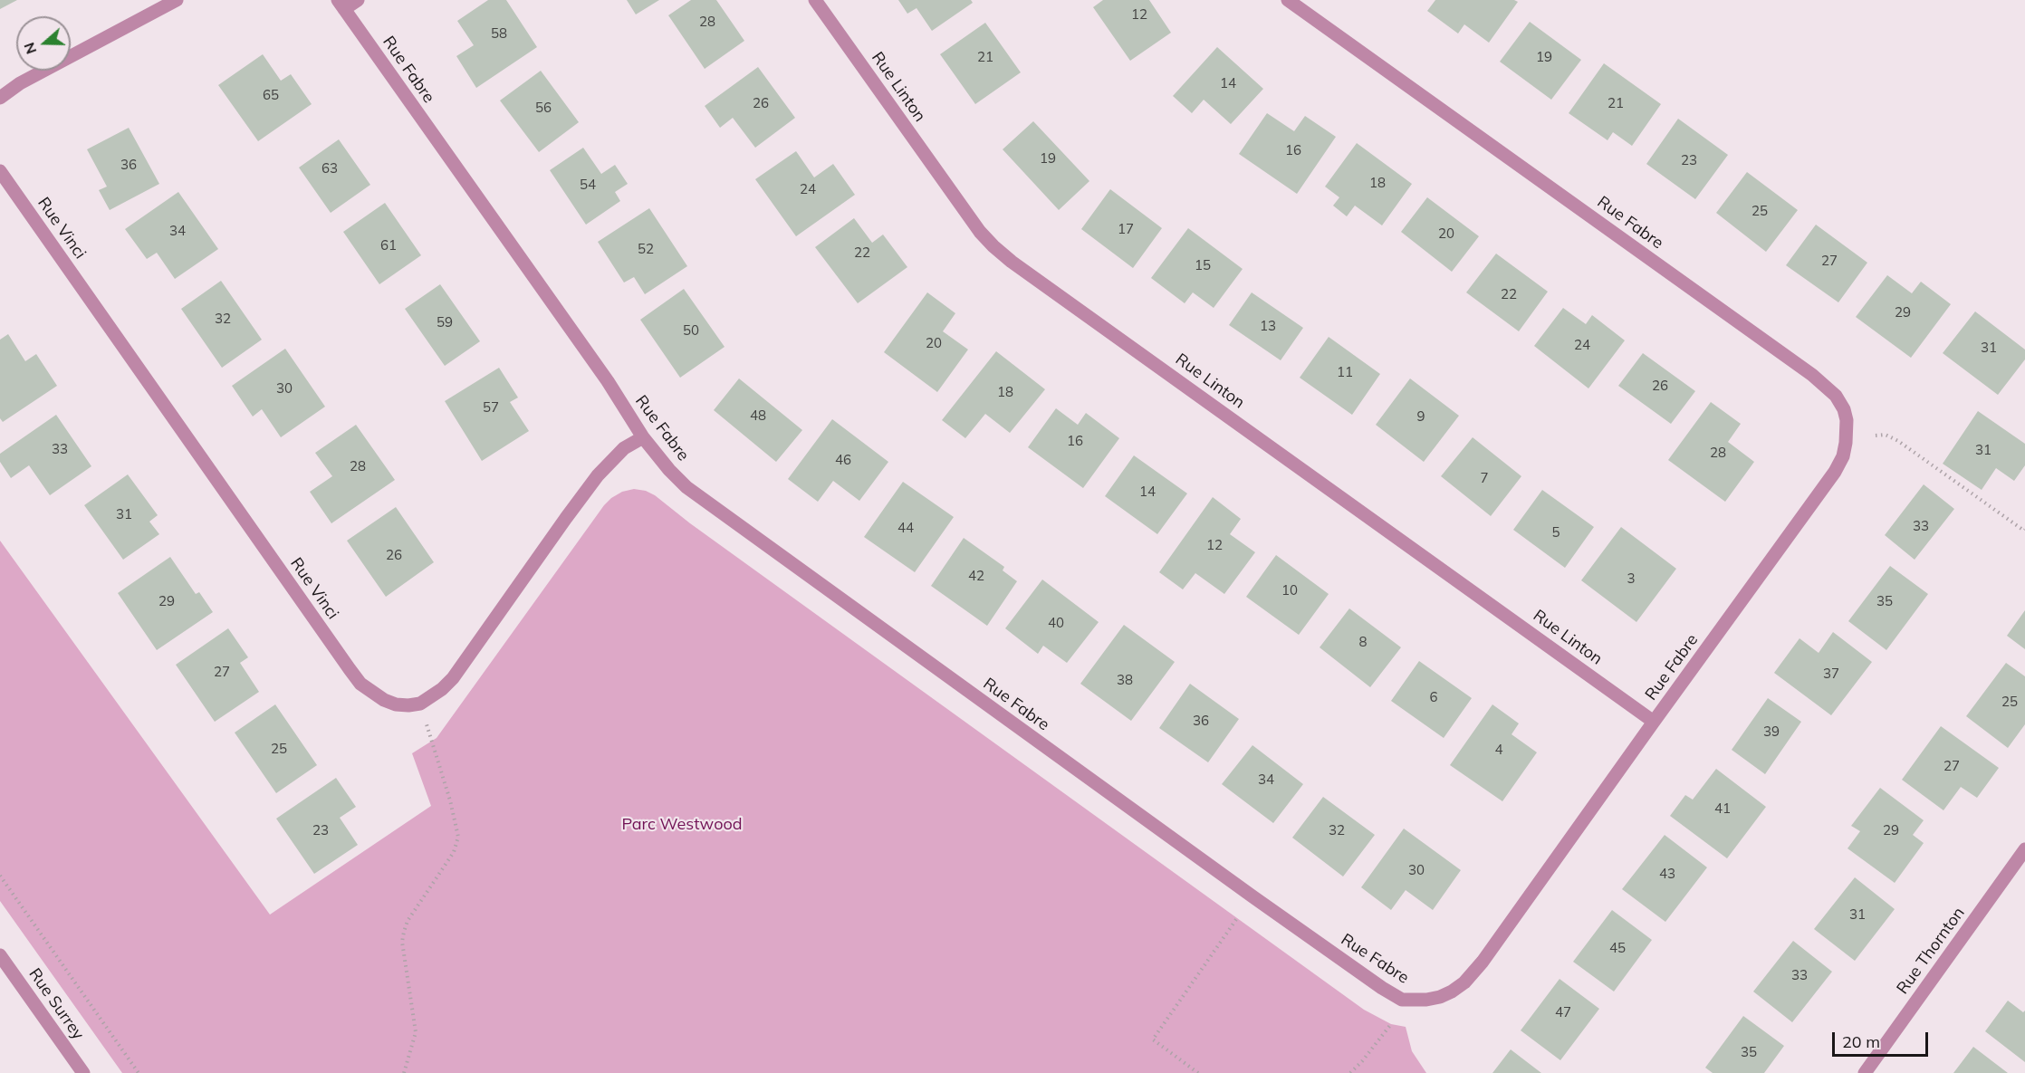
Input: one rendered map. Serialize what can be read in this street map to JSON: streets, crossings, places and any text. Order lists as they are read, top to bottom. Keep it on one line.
{"streets":{"street":["Rue Fabre","Rue Linton","Rue Vinci","Rue Thornton","Rue Surrey"]},"crossings":[["Rue Fabre","Rue Linton"]],"parks":["Parc Westwood"],"house_numbers":["12","28","58","21","19","14","65","26","21","56","16","19","23","36","63","18","54","24","25","17","34","20","61","52","22","27","15","22","29","32","59","13","50","20","24","31","11","26","30","18","57","48","9","16","33","31","28","46","28","7","14","31","33","44","5","12","26","42","3","10","29","35","40","8","27","37","38","6","25","36","39","25","4","27","34","41","23","32","29","30","43","31","45","33","47","35"],"scale_bar":"20 m","north":"left"}
